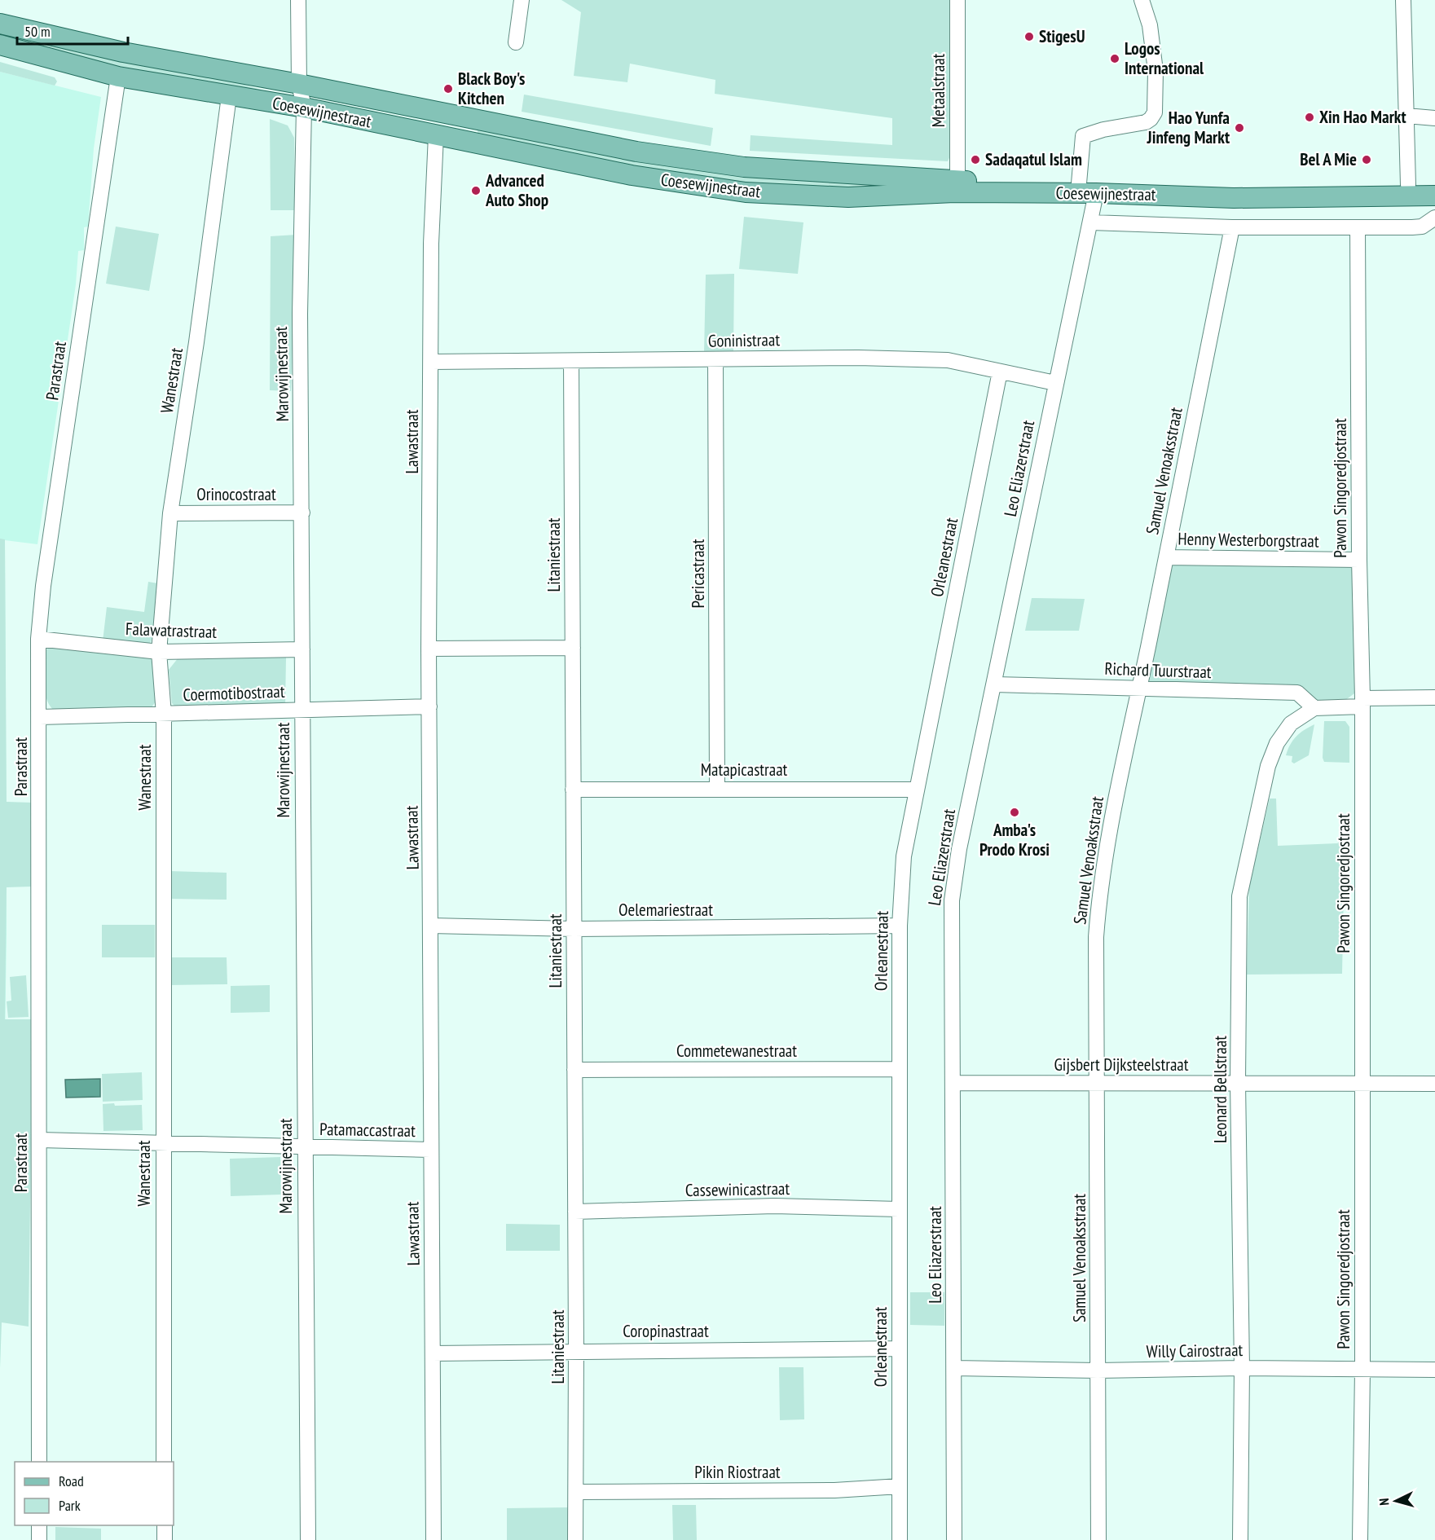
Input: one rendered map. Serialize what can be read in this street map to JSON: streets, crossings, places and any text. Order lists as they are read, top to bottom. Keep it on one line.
{"streets":{"main road":["Coesewijnestraat"],"street":["Metaalstraat","Goninistraat","Parastraat","Marowijnestraat","Wanestraat","Lawastraat","Leo Eliazerstraat","Samuel Venoaksstraat","Pawon Singoredjostraat","Orinocostraat","Henny Westerborgstraat","Litaniestraat","Orleanestraat","Pericastraat","Falawatrastraat","Richard Tuurstraat","Coermotibostraat","Matapicastraat","Oelemariestraat","Commetewanestraat","Gijsbert Dijksteelstraat","Leonard Bellstraat","Patamaccastraat","Cassewinicastraat","Coropinastraat","Willy Cairostraat","Pikin Riostraat"]},"crossings":[["Metaalstraat","Coesewijnestraat"],["Coesewijnestraat","Parastraat"],["Coesewijnestraat","Marowijnestraat"],["Coesewijnestraat","Wanestraat"],["Coesewijnestraat","Lawastraat"],["Coesewijnestraat","Leo Eliazerstraat"],["Goninistraat","Lawastraat"],["Goninistraat","Leo Eliazerstraat"],["Goninistraat","Litaniestraat"],["Goninistraat","Orleanestraat"],["Goninistraat","Pericastraat"],["Parastraat","Falawatrastraat"],["Parastraat","Coermotibostraat"],["Parastraat","Patamaccastraat"],["Marowijnestraat","Orinocostraat"],["Marowijnestraat","Falawatrastraat"],["Marowijnestraat","Coermotibostraat"],["Marowijnestraat","Patamaccastraat"],["Wanestraat","Orinocostraat"],["Wanestraat","Falawatrastraat"],["Wanestraat","Coermotibostraat"],["Wanestraat","Patamaccastraat"],["Lawastraat","Coermotibostraat"],["Lawastraat","Oelemariestraat"],["Lawastraat","Patamaccastraat"],["Lawastraat","Coropinastraat"],["Leo Eliazerstraat","Richard Tuurstraat"],["Leo Eliazerstraat","Gijsbert Dijksteelstraat"],["Leo Eliazerstraat","Willy Cairostraat"],["Samuel Venoaksstraat","Henny Westerborgstraat"],["Samuel Venoaksstraat","Richard Tuurstraat"],["Samuel Venoaksstraat","Gijsbert Dijksteelstraat"],["Samuel Venoaksstraat","Willy Cairostraat"],["Pawon Singoredjostraat","Henny Westerborgstraat"],["Pawon Singoredjostraat","Gijsbert Dijksteelstraat"],["Pawon Singoredjostraat","Willy Cairostraat"],["Litaniestraat","Matapicastraat"],["Litaniestraat","Oelemariestraat"],["Litaniestraat","Commetewanestraat"],["Litaniestraat","Cassewinicastraat"],["Litaniestraat","Coropinastraat"],["Litaniestraat","Pikin Riostraat"],["Orleanestraat","Matapicastraat"],["Orleanestraat","Oelemariestraat"],["Orleanestraat","Commetewanestraat"],["Orleanestraat","Cassewinicastraat"],["Orleanestraat","Coropinastraat"],["Orleanestraat","Pikin Riostraat"],["Pericastraat","Matapicastraat"],["Richard Tuurstraat","Leonard Bellstraat"],["Gijsbert Dijksteelstraat","Leonard Bellstraat"],["Leonard Bellstraat","Willy Cairostraat"]],"places":["StigesU","Logos International","Black Boy's Kitchen","Xin Hao Markt","Hao Yunfa Jinfeng Markt","Sadaqatul Islam","Bel A Mie","Advanced Auto Shop","Amba's Prodo Krosi"],"legend":["Road","Park"],"scale_bar":"50 m","north":"left"}
